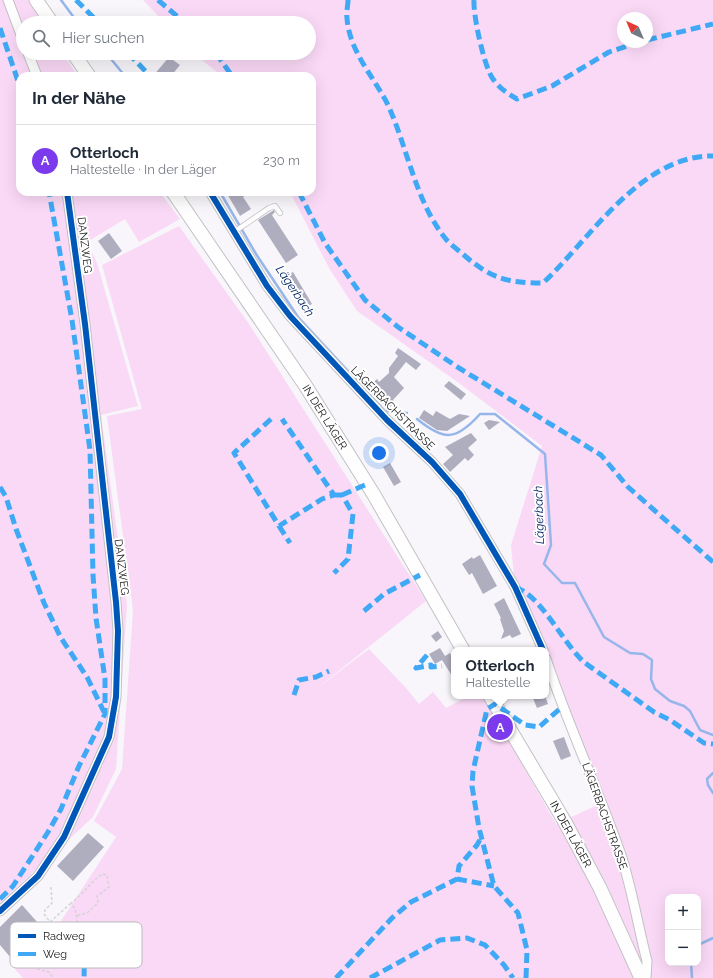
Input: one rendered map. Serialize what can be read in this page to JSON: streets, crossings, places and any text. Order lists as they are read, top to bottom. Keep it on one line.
{"streets":{"main road":["IN DER LÄGER"],"street":["DANZWEG","LÄGERBACHSTRASSE"]},"water":["Lägerbach"],"legend":["Radweg","Weg"],"north":"top left","page":{"search":"Hier suchen","heading":"In der Nähe","list":[{"mark":"A","name":"Otterloch","note":"Haltestelle · In der Läger","value":"230 m"}],"popup":["Otterloch","Haltestelle"],"pins":"A","map_buttons":["+","−"]}}
